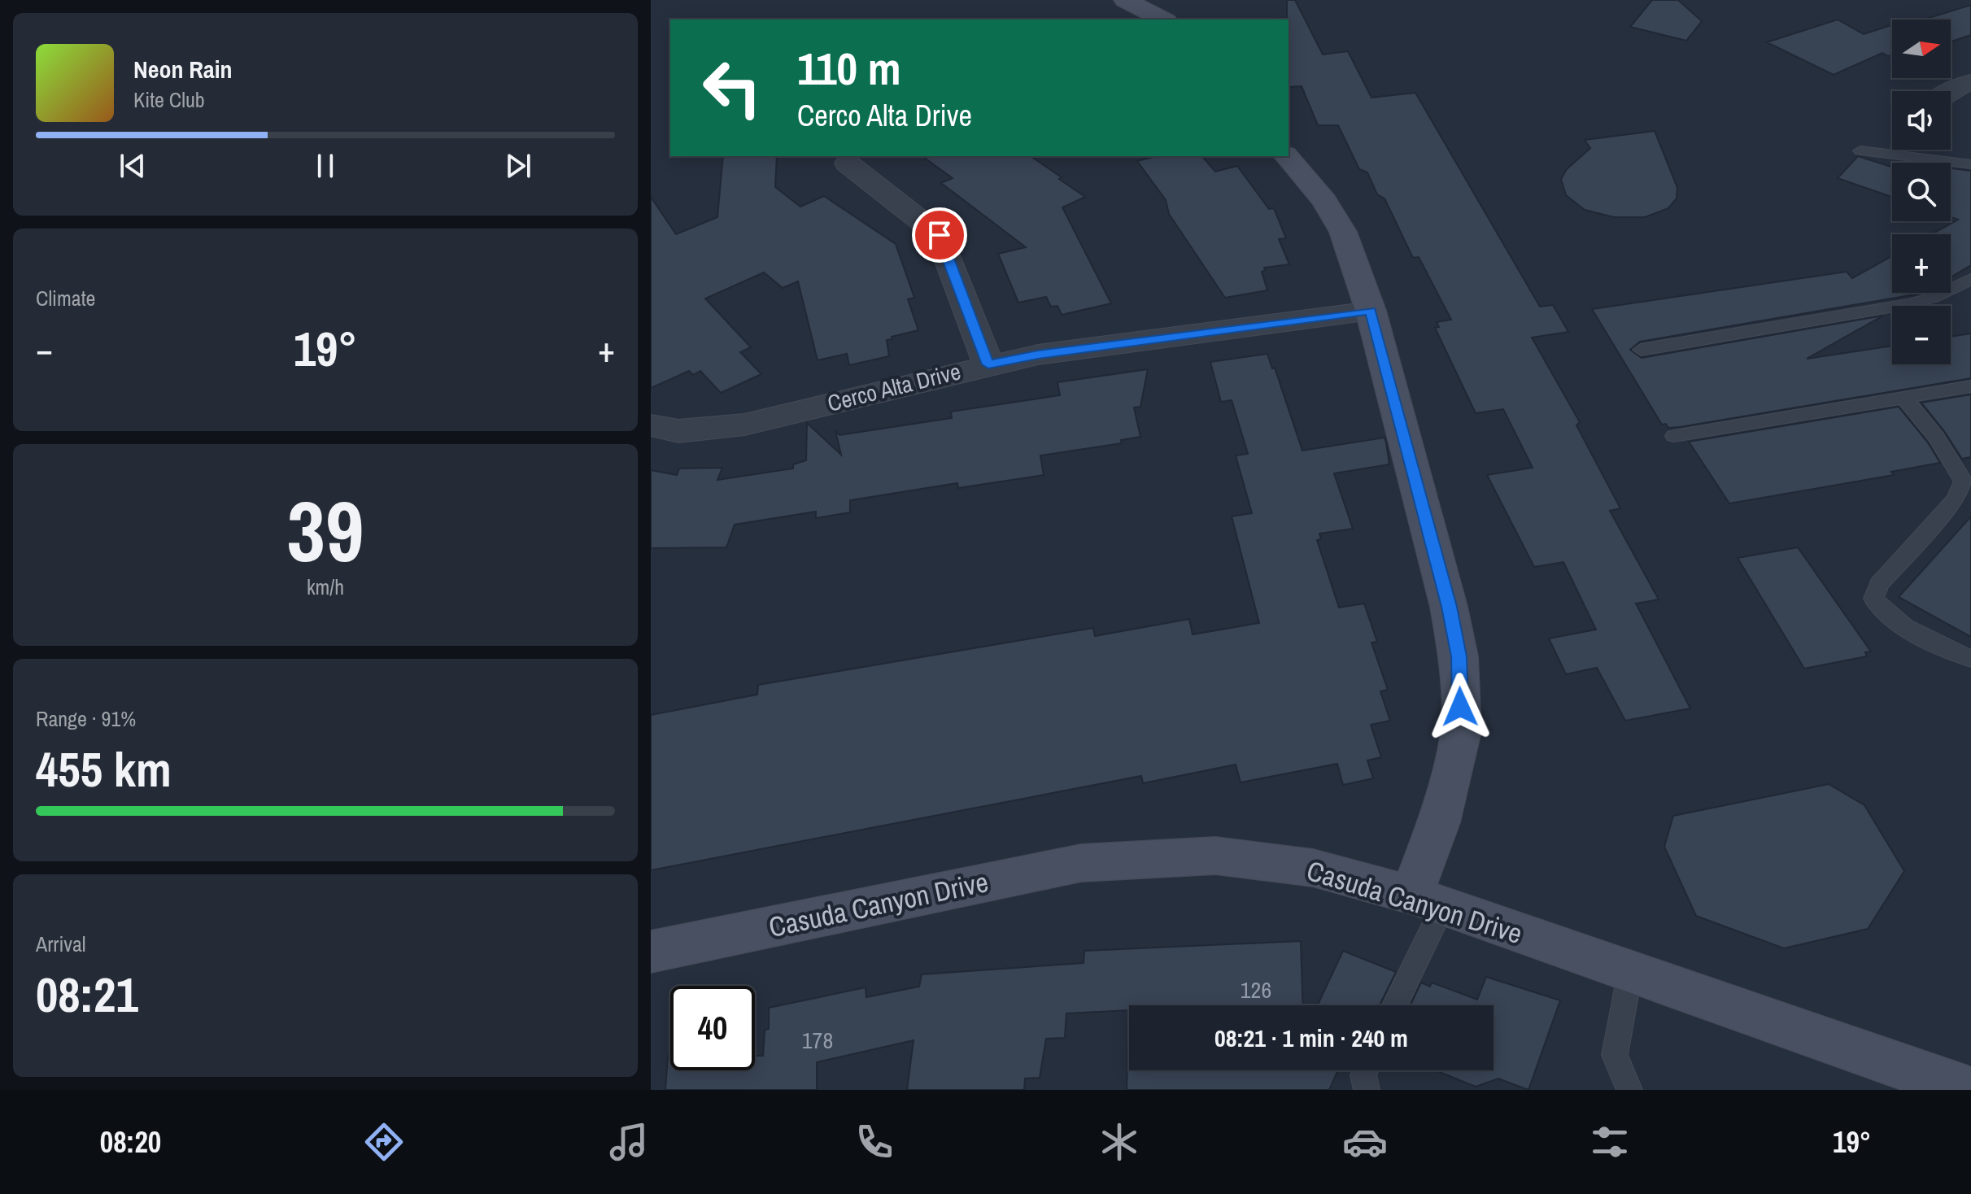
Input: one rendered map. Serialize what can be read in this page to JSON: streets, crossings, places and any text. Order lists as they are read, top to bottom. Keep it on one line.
{"streets":{"street":["Cerco Alta Drive","Casuda Canyon Drive"]},"house_numbers":["126","178"],"north":"right","page":{"map_buttons":["+","−"],"turn":["110 m","Cerco Alta Drive"],"song":["Neon Rain","Kite Club"],"tile":["Climate",["39","km/h"],["Range · 91%","455 km"],["Arrival","08:21"]],"heat":["−","19°","+"],"limit":"40","trip":"08:21 · 1 min · 240 m","tabs":["08:20","19°"]}}
